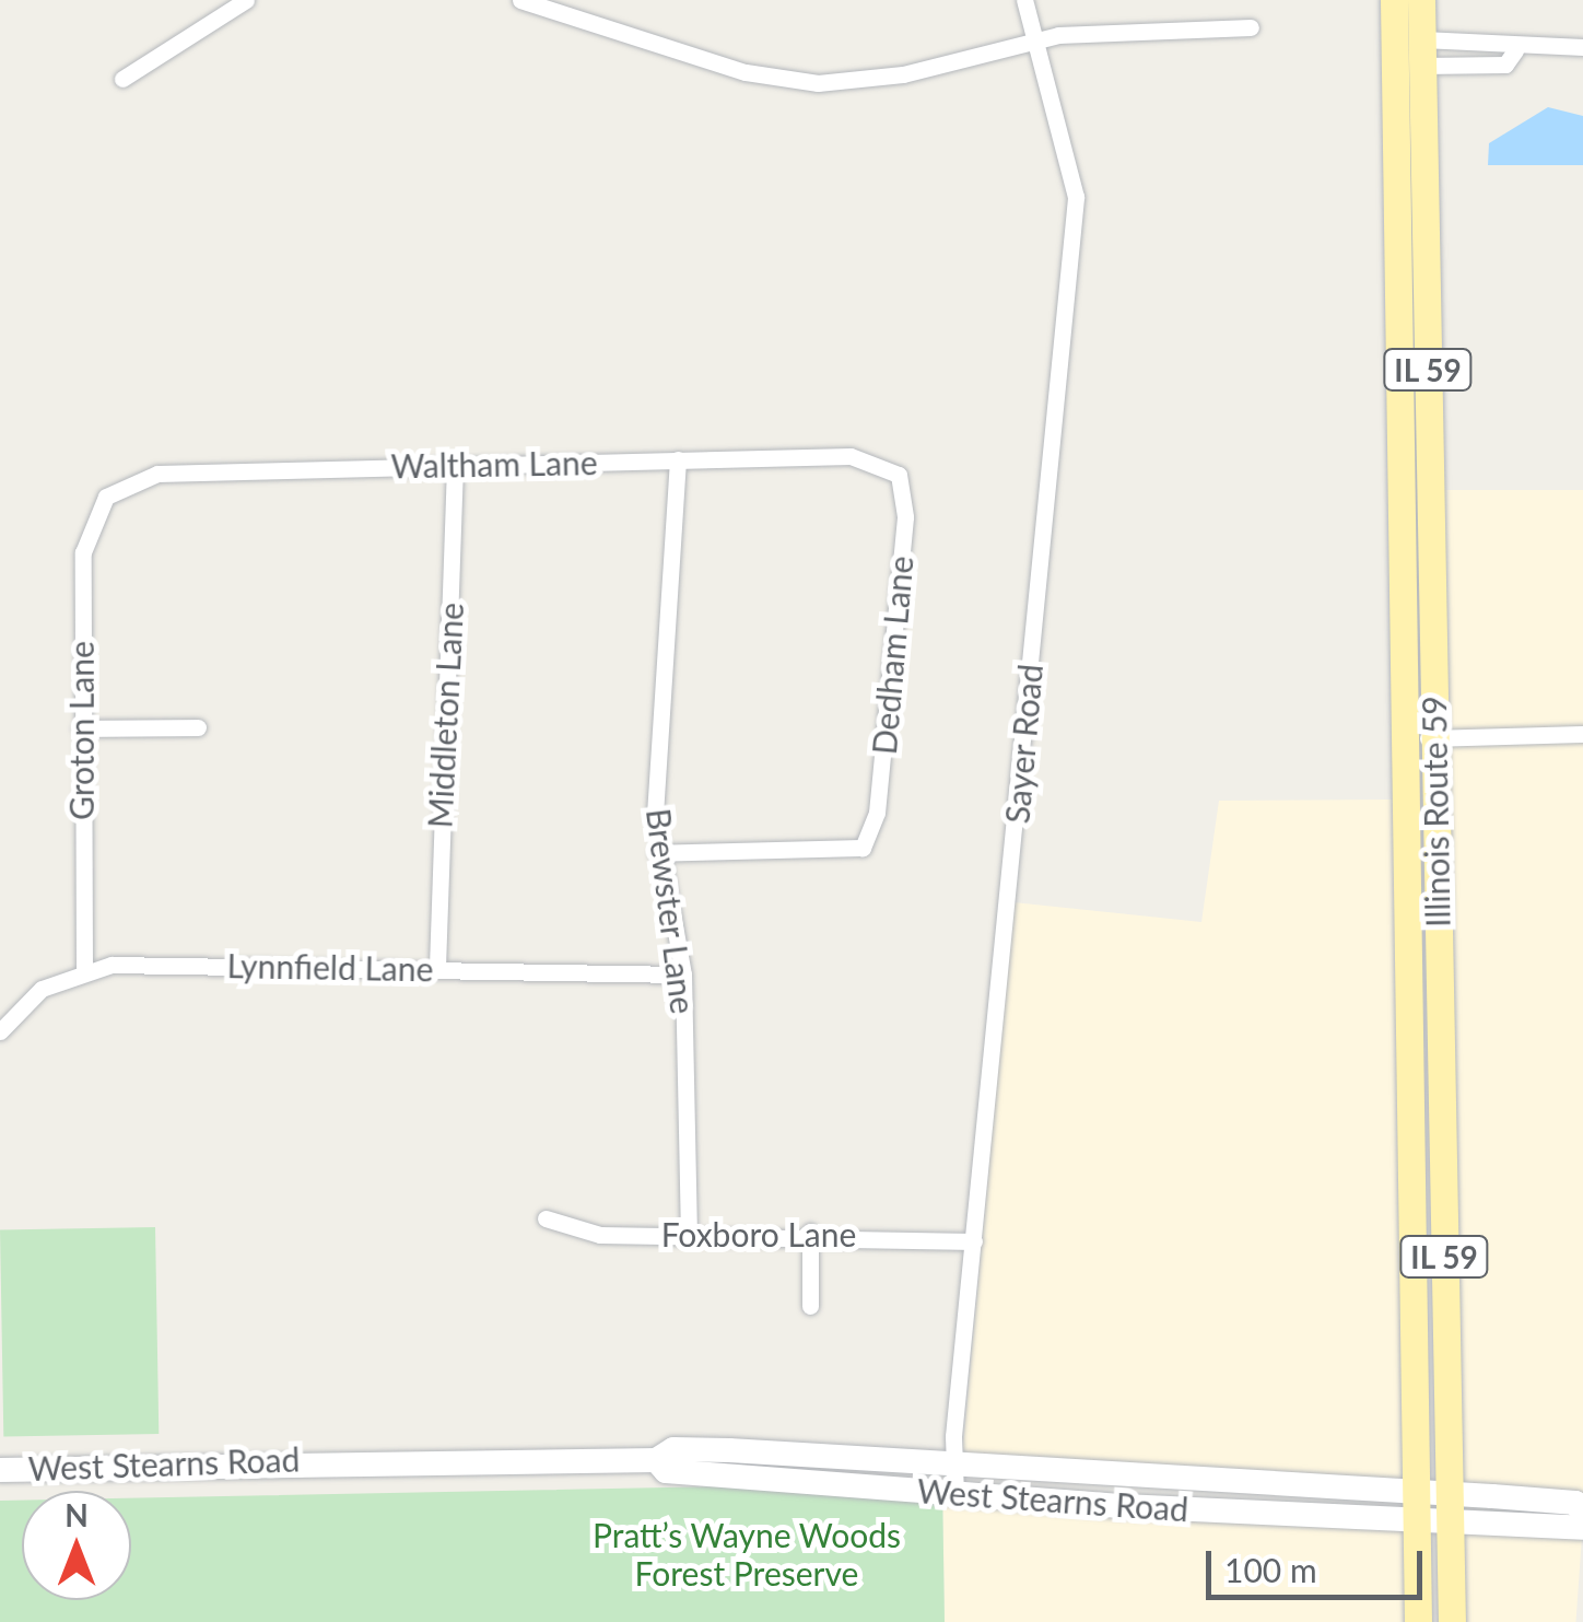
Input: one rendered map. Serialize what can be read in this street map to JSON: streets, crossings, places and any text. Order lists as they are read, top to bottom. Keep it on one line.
{"streets":{"main road":["IL 59","Illinois Route 59","West Stearns Road"],"street":["Waltham Lane","Dedham Lane","Middleton Lane","Groton Lane","Sayer Road","Brewster Lane","Lynnfield Lane","Foxboro Lane"]},"crossings":[["Waltham Lane","Dedham Lane"],["Waltham Lane","Middleton Lane"],["Waltham Lane","Groton Lane"],["Waltham Lane","Brewster Lane"],["Dedham Lane","Brewster Lane"],["Middleton Lane","Lynnfield Lane"],["Groton Lane","Lynnfield Lane"],["Sayer Road","Foxboro Lane"],["Sayer Road","West Stearns Road"],["Illinois Route 59","West Stearns Road"],["Brewster Lane","Lynnfield Lane"],["Brewster Lane","Foxboro Lane"]],"parks":["Pratt’s Wayne Woods Forest Preserve"],"scale_bar":"100 m","north":"top"}
